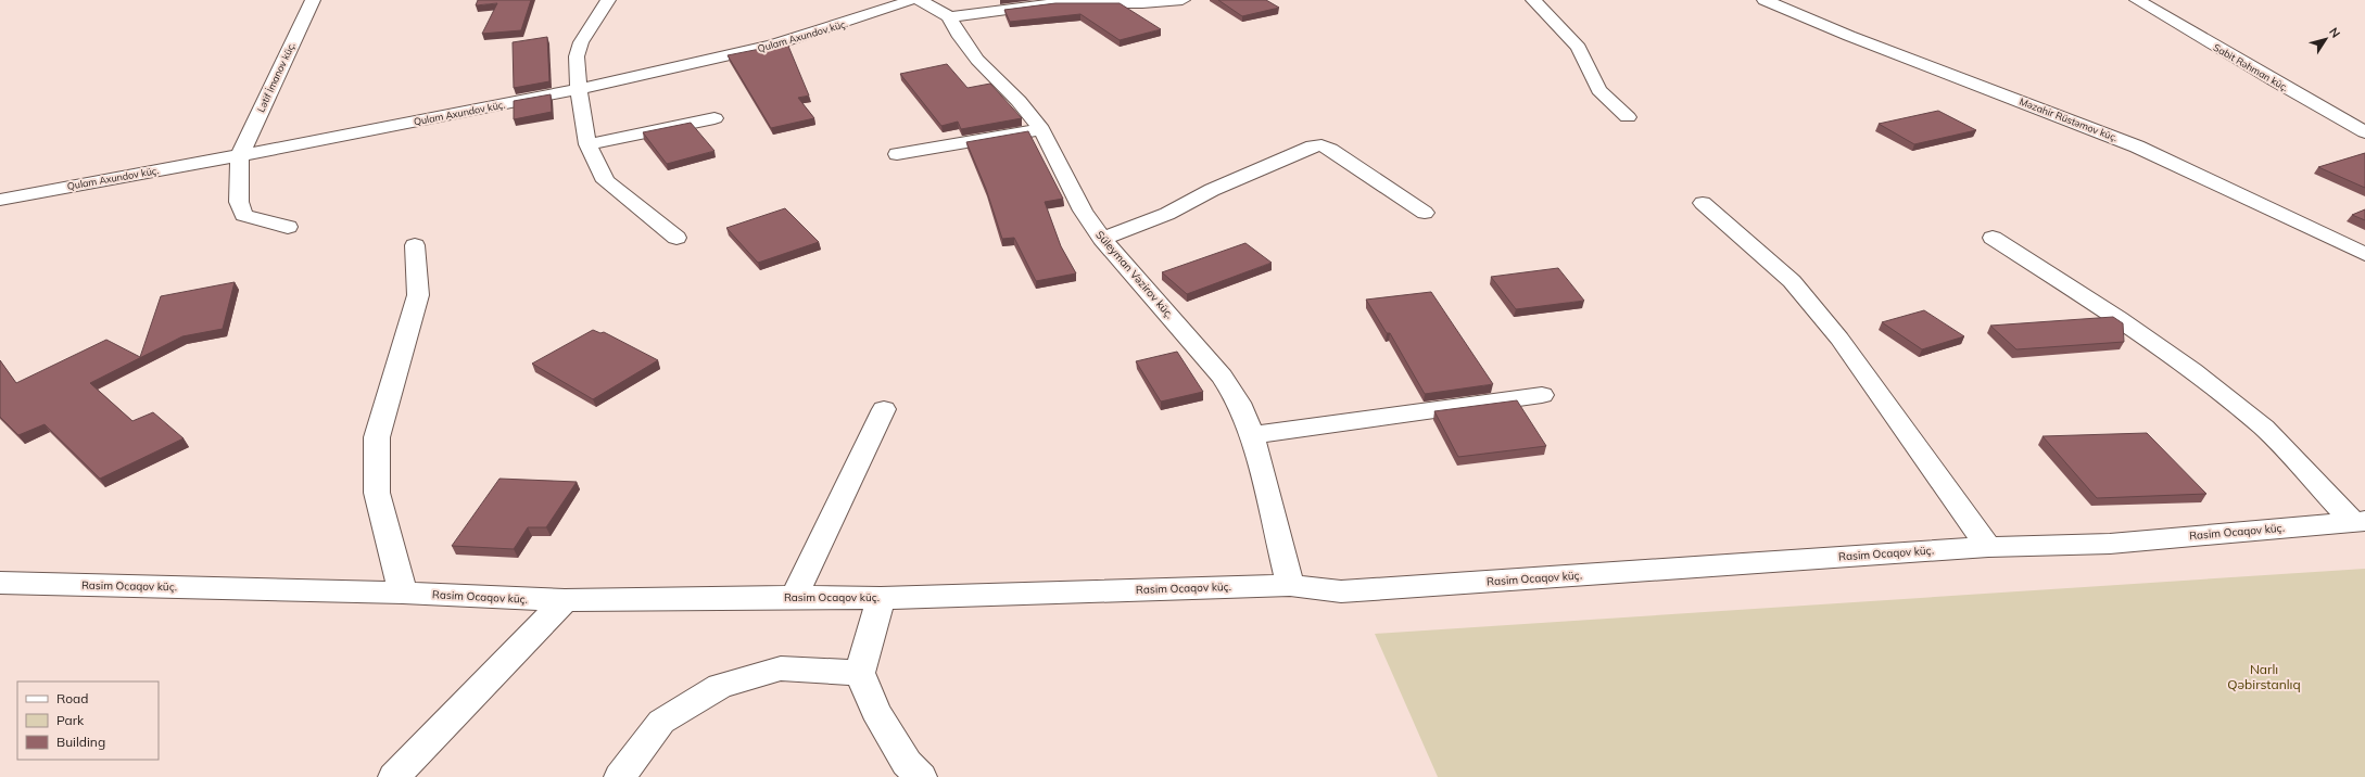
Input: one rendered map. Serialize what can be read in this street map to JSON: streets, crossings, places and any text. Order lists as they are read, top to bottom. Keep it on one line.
{"streets":{"street":["Qulam Axundov küç.","Sabit Rəhman küç.","Lətif İmanov küç.","Məzahir Rüstəmov küç.","Süleyman Vəzirov küç.","Rasim Ocaqov küç."]},"crossings":[["Qulam Axundov küç.","Lətif İmanov küç."],["Süleyman Vəzirov küç.","Rasim Ocaqov küç."]],"parks":["Narlı Qəbirstanlıq"],"legend":["Road","Park","Building"],"north":"top right"}
